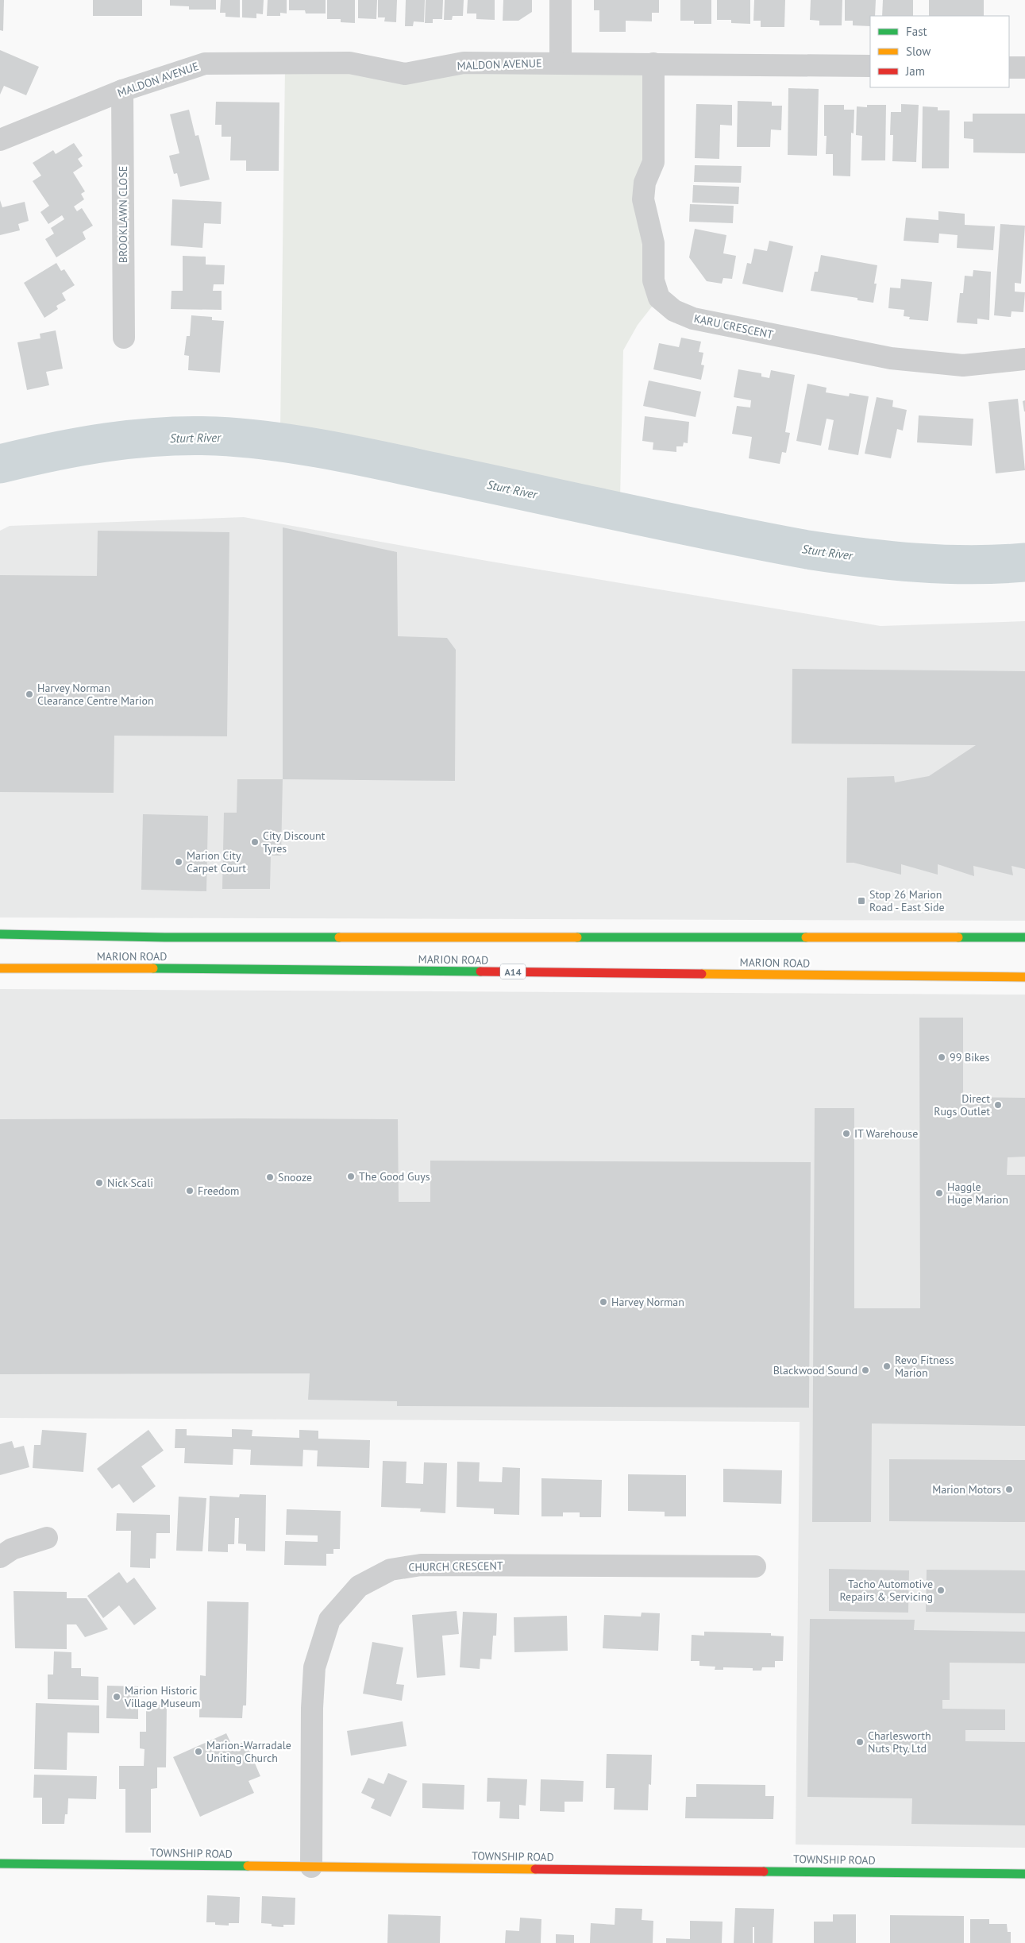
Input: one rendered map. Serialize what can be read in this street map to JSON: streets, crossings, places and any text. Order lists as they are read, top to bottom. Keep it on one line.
{"streets":{"main road":["MARION ROAD","A14","TOWNSHIP ROAD"],"street":["MALDON AVENUE","BROOKLAWN CLOSE","KARU CRESCENT","CHURCH CRESCENT"]},"crossings":[["MALDON AVENUE","BROOKLAWN CLOSE"],["MALDON AVENUE","KARU CRESCENT"],["CHURCH CRESCENT","TOWNSHIP ROAD"]],"water":["Sturt River"],"places":{"other":["Harvey Norman Clearance Centre Marion","City Discount Tyres","Marion City Carpet Court","99 Bikes","Direct Rugs Outlet","IT Warehouse","The Good Guys","Snooze","Nick Scali","Freedom","Haggle Huge Marion","Harvey Norman","Revo Fitness Marion","Blackwood Sound","Marion Motors","Tacho Automotive Repairs & Servicing","Marion Historic Village Museum","Charlesworth Nuts Pty. Ltd","Marion-Warradale Uniting Church"],"transit":["Stop 26 Marion Road - East Side"]},"legend":["Fast","Slow","Jam"]}
